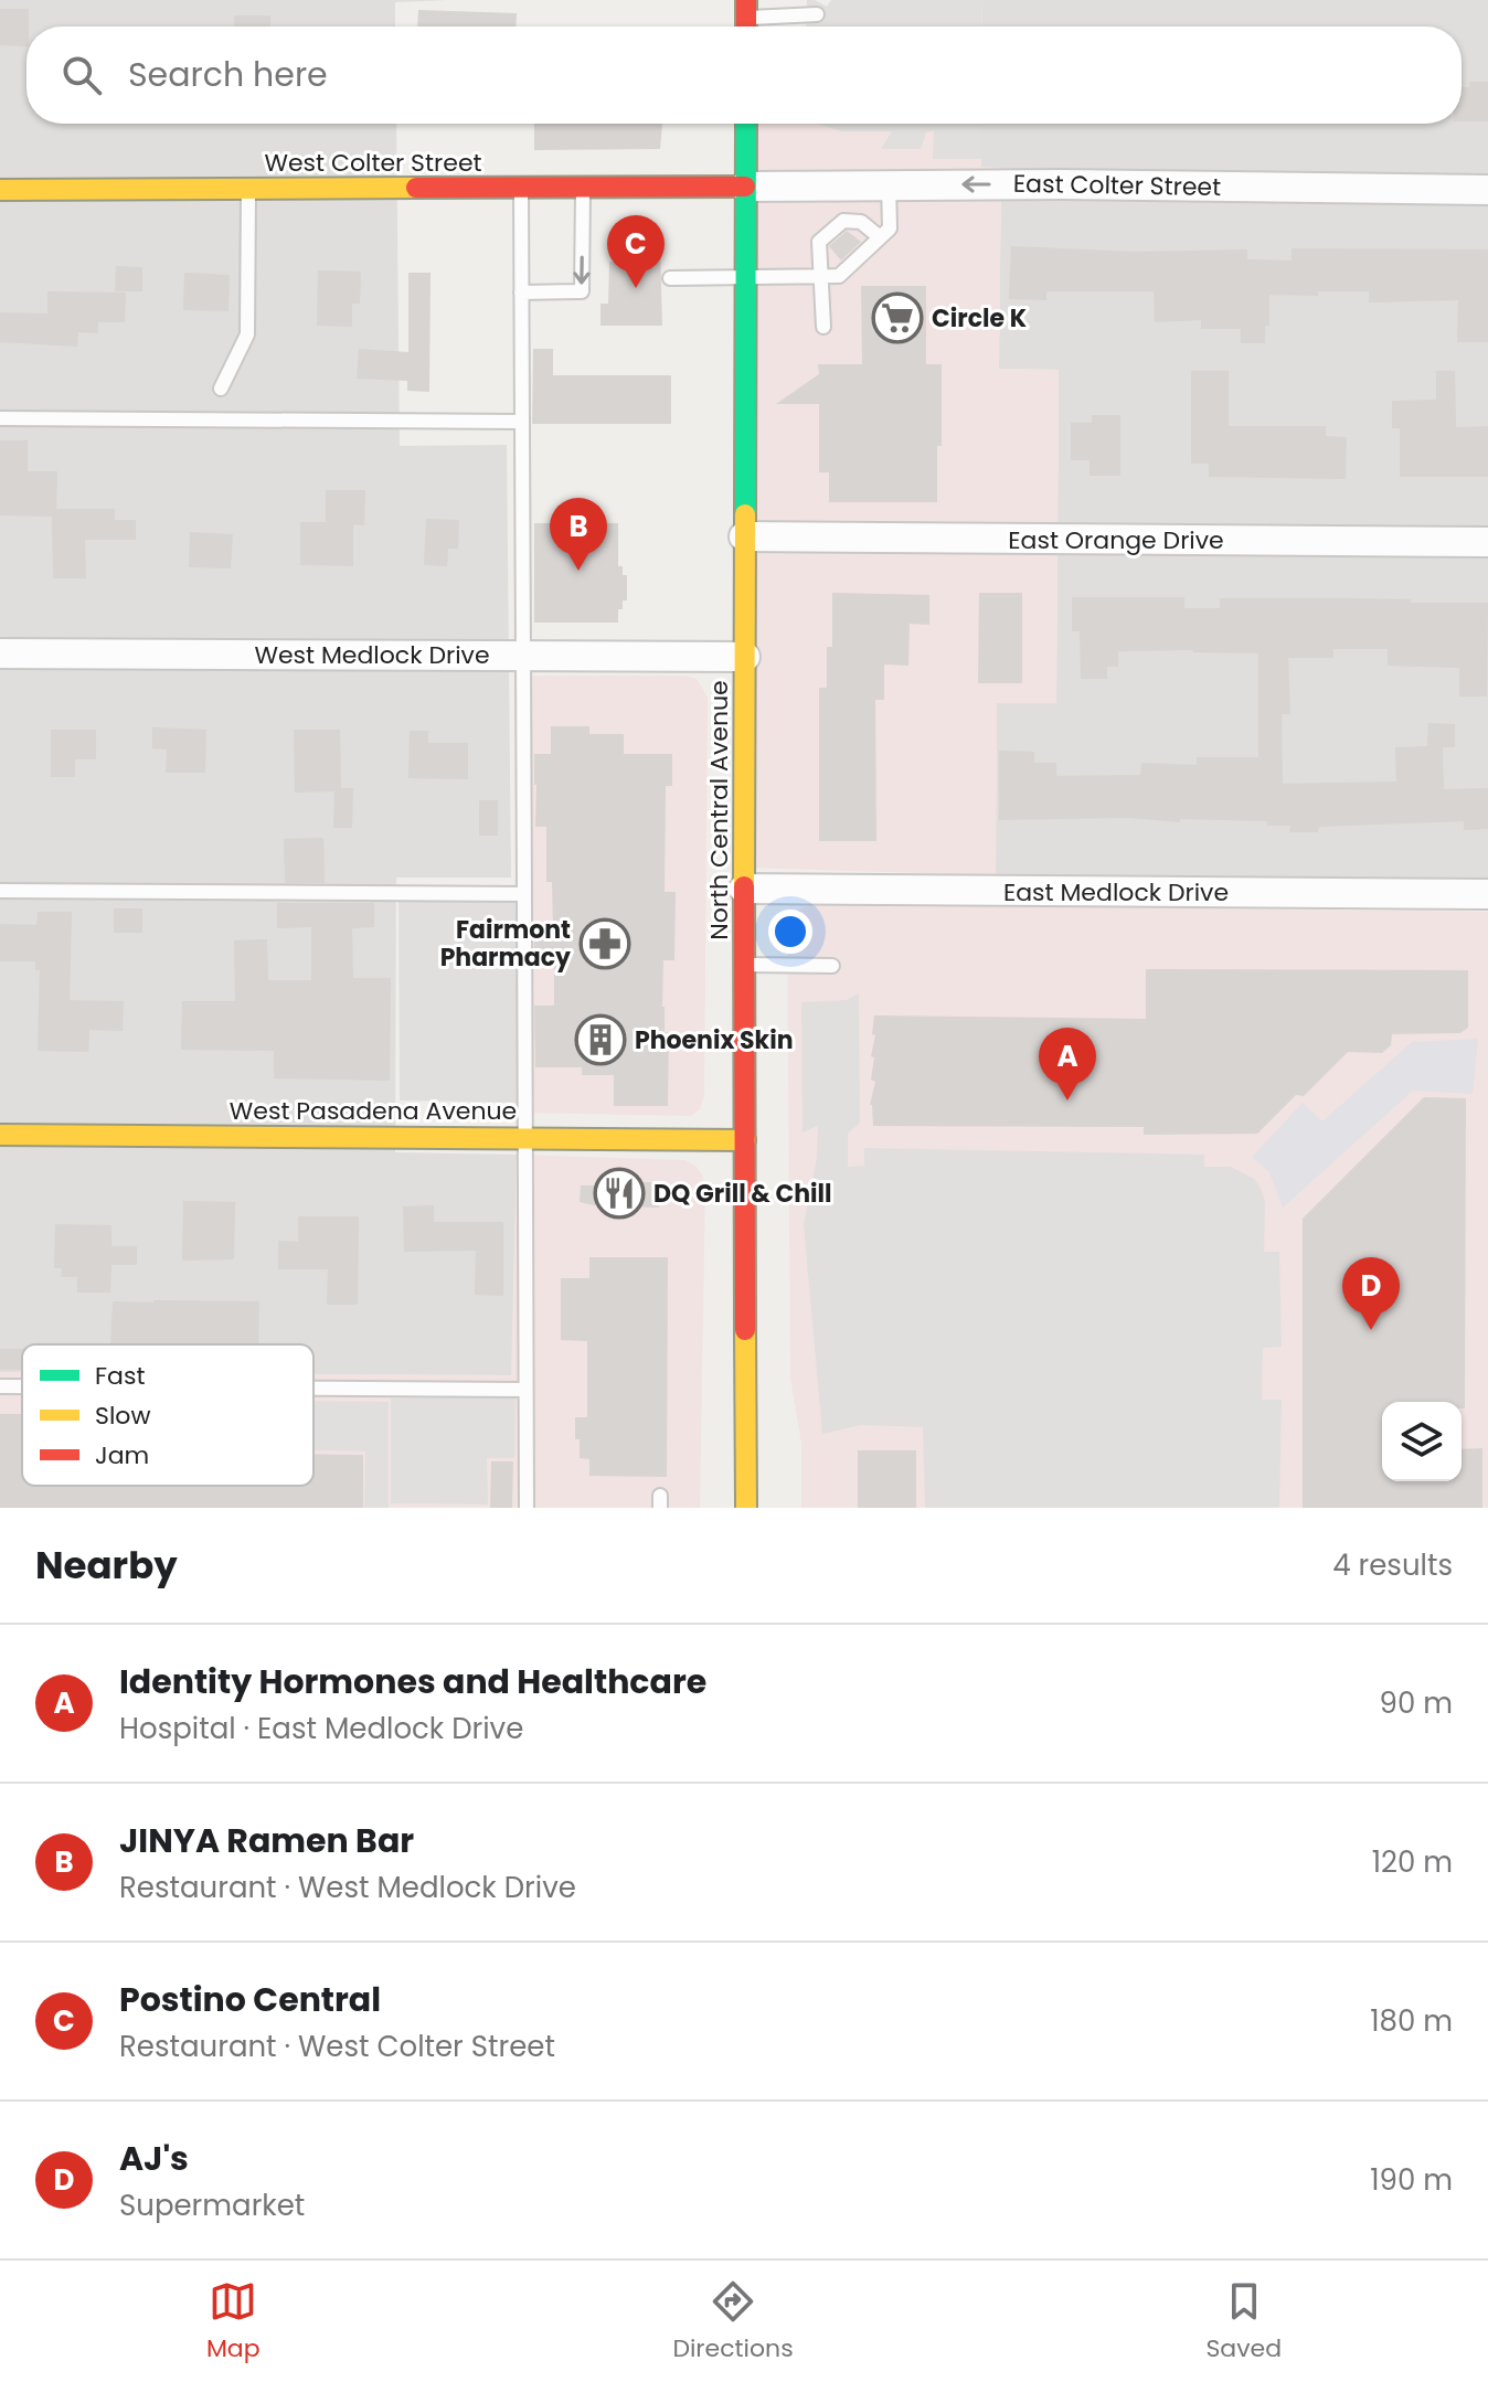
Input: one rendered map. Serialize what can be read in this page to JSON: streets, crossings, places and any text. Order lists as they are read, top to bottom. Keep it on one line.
{"streets":{"street":["West Colter Street","East Colter Street","East Orange Drive","West Medlock Drive","North Central Avenue","East Medlock Drive","West Pasadena Avenue"]},"crossings":[["West Colter Street","East Colter Street"],["West Colter Street","North Central Avenue"],["East Colter Street","North Central Avenue"],["East Orange Drive","North Central Avenue"],["West Medlock Drive","North Central Avenue"],["North Central Avenue","East Medlock Drive"],["North Central Avenue","West Pasadena Avenue"]],"one_way":["East Colter Street"],"places":{"supermarket":["Circle K"],"pharmacy":["Fairmont Pharmacy"],"building":["Phoenix Skin"],"restaurant":["DQ Grill & Chill"]},"legend":["Fast","Slow","Jam"],"page":{"search":"Search here","pins":["C","B","A","D"],"heading":["Nearby","4 results"],"list":[{"mark":"A","name":"Identity Hormones and Healthcare","note":"Hospital · East Medlock Drive","value":"90 m"},{"mark":"B","name":"JINYA Ramen Bar","note":"Restaurant · West Medlock Drive","value":"120 m"},{"mark":"C","name":"Postino Central","note":"Restaurant · West Colter Street","value":"180 m"},{"mark":"D","name":"AJ's","note":"Supermarket","value":"190 m"}],"nav":["Map","Directions","Saved"]}}
